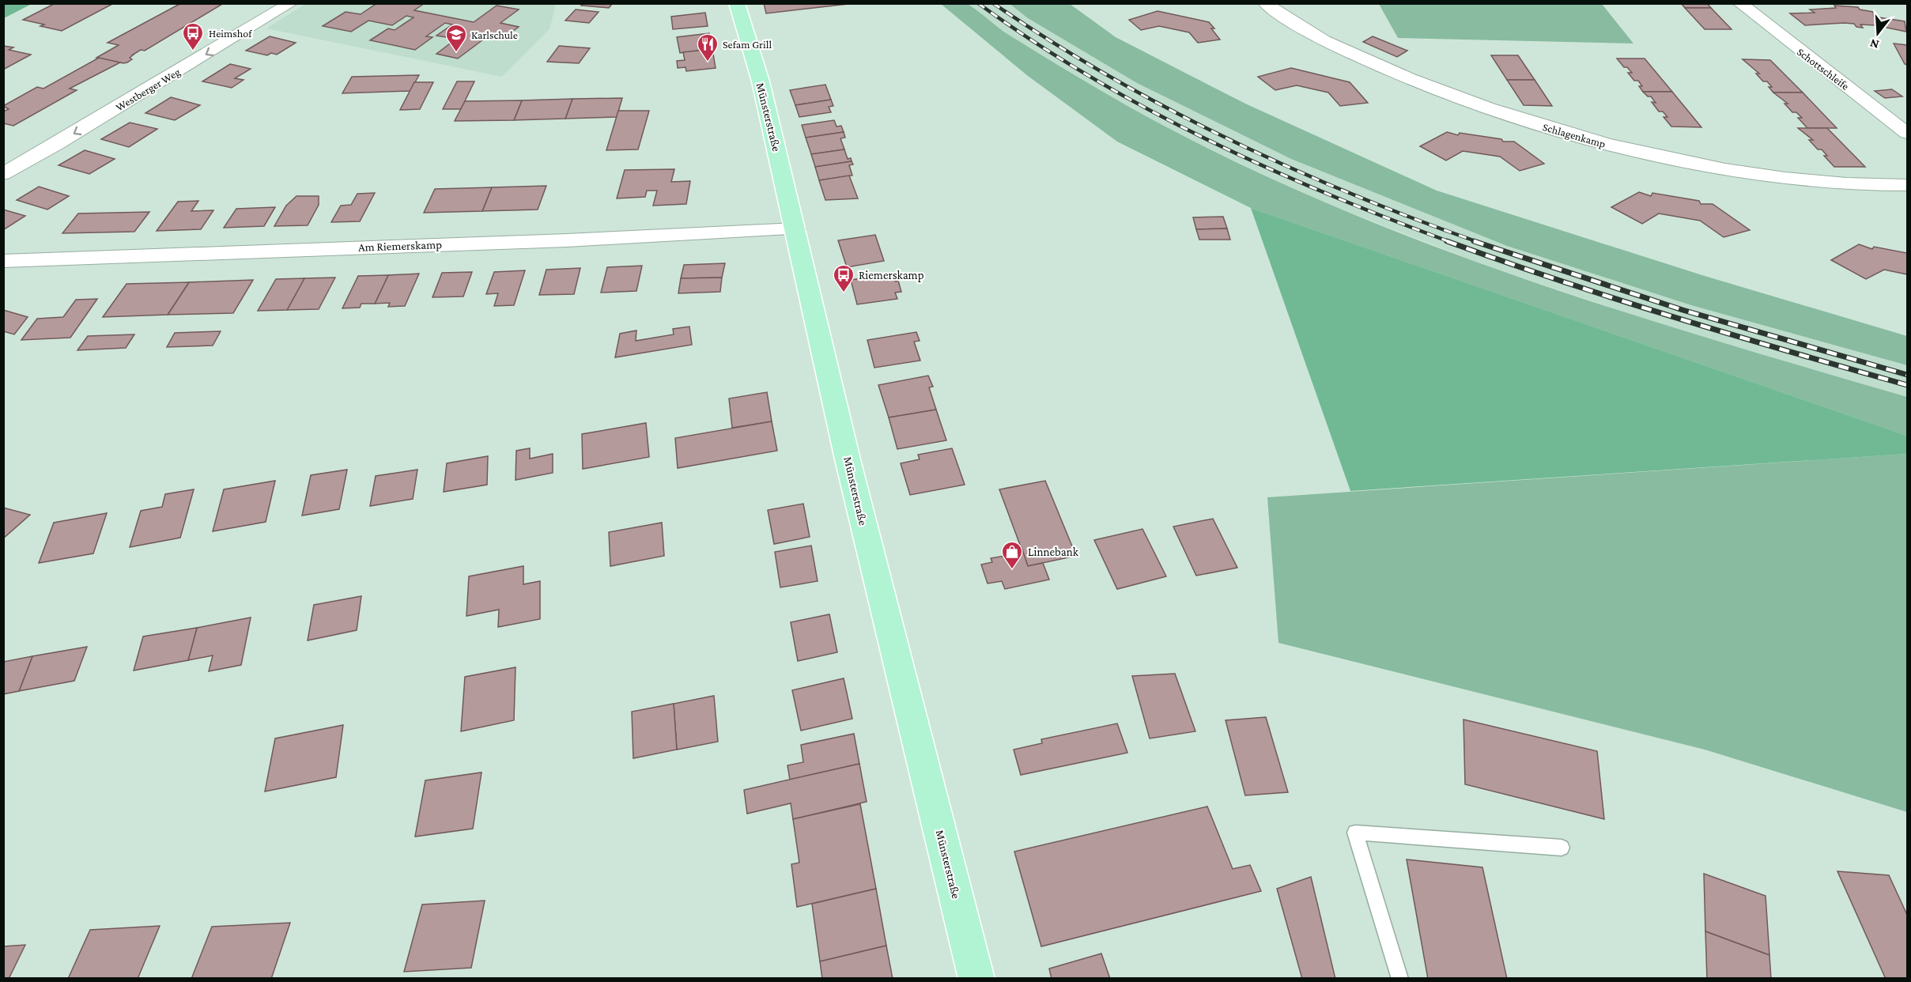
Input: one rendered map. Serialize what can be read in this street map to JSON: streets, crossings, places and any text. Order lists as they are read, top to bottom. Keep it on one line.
{"streets":{"main road":["Münsterstraße"],"street":["Schottschleife","Westberger Weg","Schlagenkamp","Am Riemerskamp"]},"crossings":[["Münsterstraße","Am Riemerskamp"]],"one_way":["Westberger Weg"],"places":{"bus stop":["Heimshof","Riemerskamp"],"school or university":["Karlschule"],"restaurant":["Sefam Grill"],"shop":["Linnebank"]},"north":"bottom"}
